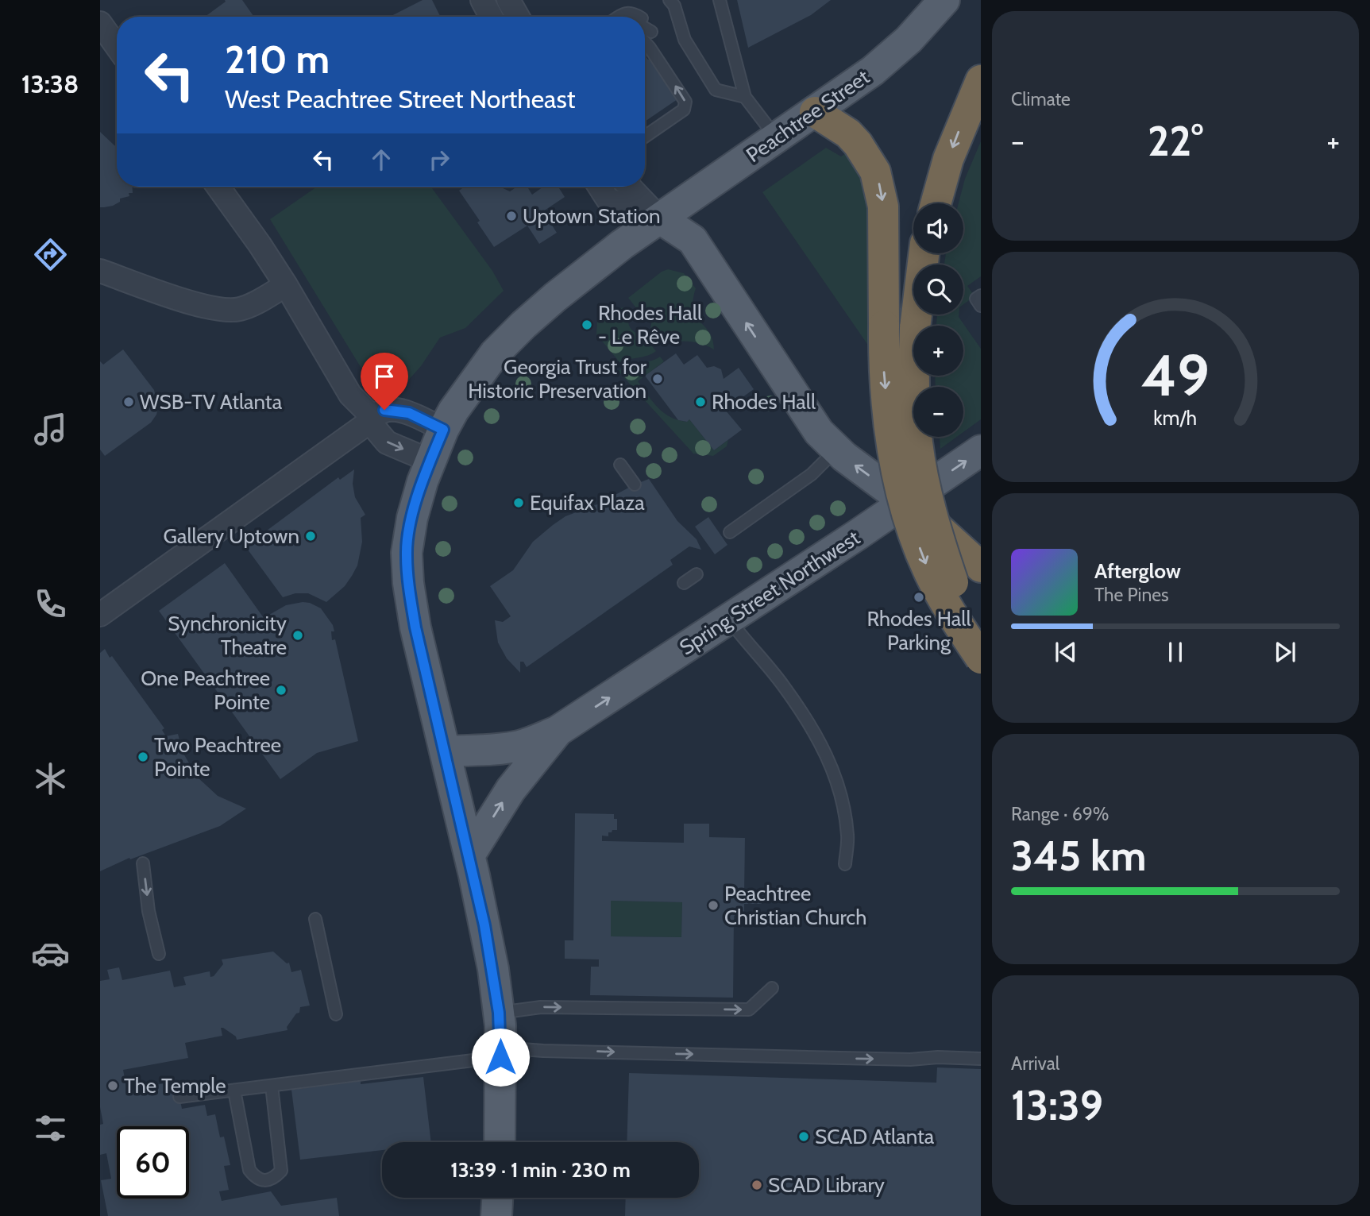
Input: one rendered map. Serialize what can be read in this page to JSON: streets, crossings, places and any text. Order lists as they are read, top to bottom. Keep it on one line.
{"streets":{"main road":["Peachtree Street","Spring Street Northwest"]},"crossings":[["Peachtree Street","Spring Street Northwest"]],"one_way":["Spring Street Northwest"],"places":["Uptown Station","Rhodes Hall - Le Rêve","Georgia Trust for Historic Preservation","WSB-TV Atlanta","Rhodes Hall","Equifax Plaza","Gallery Uptown","Rhodes Hall Parking","Synchronicity Theatre","One Peachtree Pointe","Two Peachtree Pointe","Peachtree Christian Church","The Temple","SCAD Atlanta","SCAD Library"],"page":{"tabs":"13:38","tile":["Climate",["Range · 69%","345 km"],["Arrival","13:39"]],"turn":["210 m","West Peachtree Street Northeast"],"heat":["−","22°","+"],"map_buttons":["+","−"],"song":["Afterglow","The Pines"],"limit":"60","trip":"13:39 · 1 min · 230 m","gauge":["49","km/h"]}}
